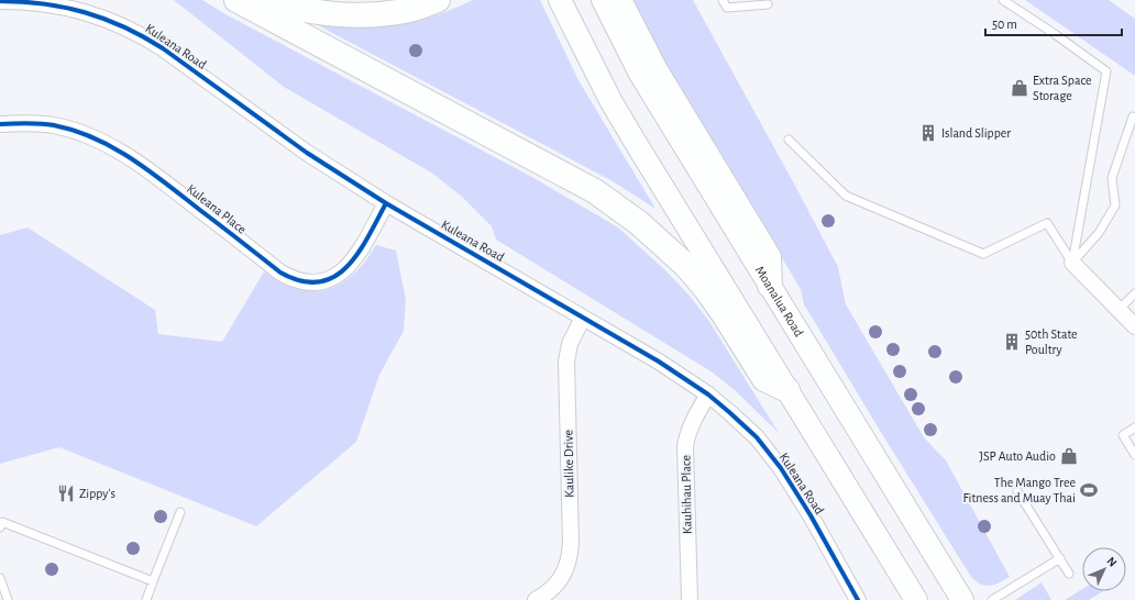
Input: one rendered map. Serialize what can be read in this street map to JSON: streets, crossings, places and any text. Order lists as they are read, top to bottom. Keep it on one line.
{"streets":{"main road":["Moanalua Road"],"street":["Kuleana Road","Kuleana Place","Kaulike Drive","Kauhihau Place"]},"crossings":[["Kuleana Road","Kuleana Place"],["Kuleana Road","Kaulike Drive"],["Kuleana Road","Kauhihau Place"]],"places":{"shop":["Extra Space Storage","JSP Auto Audio"],"building":["Island Slipper","50th State Poultry"],"sports":["The Mango Tree Fitness and Muay Thai"],"restaurant":["Zippy's"]},"scale_bar":"50 m","north":"top right"}
